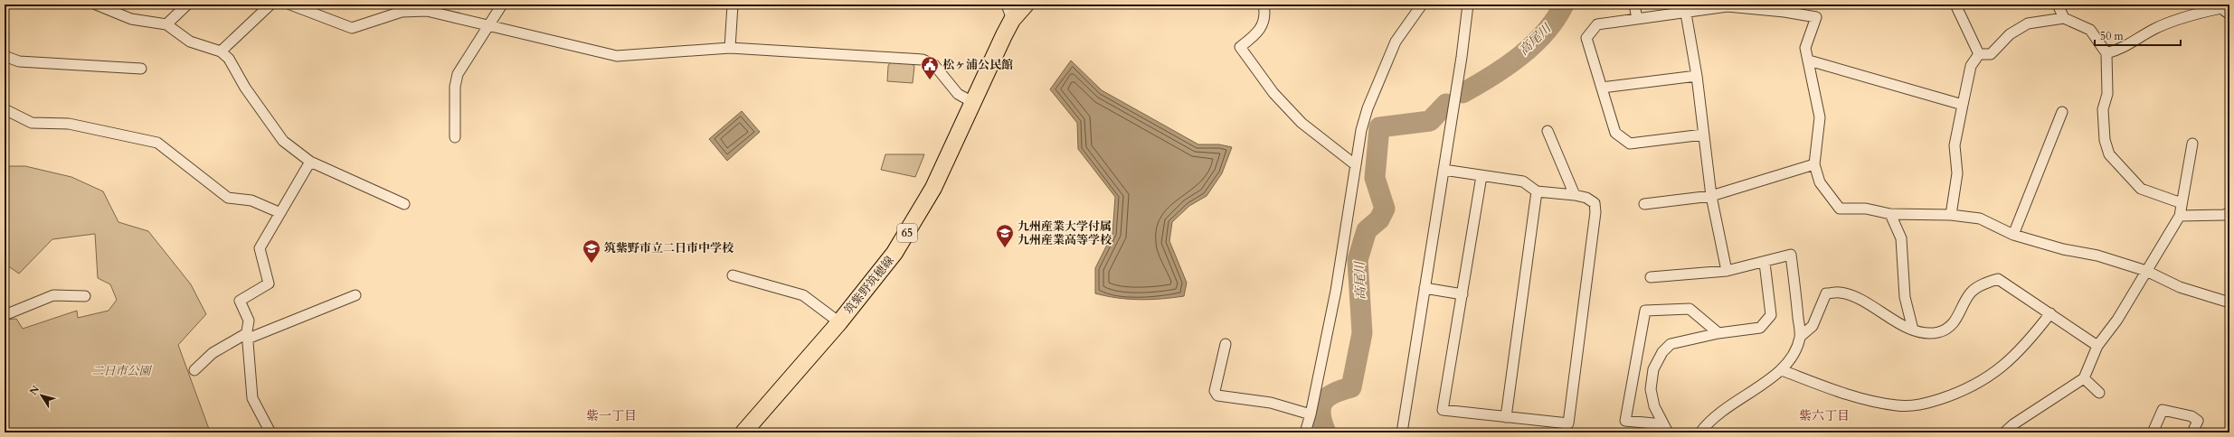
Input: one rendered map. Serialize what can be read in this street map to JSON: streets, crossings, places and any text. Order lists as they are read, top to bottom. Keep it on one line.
{"streets":{"main road":["65","筑紫野筑穂線"]},"districts":["紫一丁目","紫六丁目"],"water":["高尾川"],"parks":["二日市公園"],"places":{"public building":["松ヶ浦公民館"],"school or university":["九州産業大学付属 九州産業高等学校","筑紫野市立二日市中学校"]},"scale_bar":"50 m","north":"top left"}
